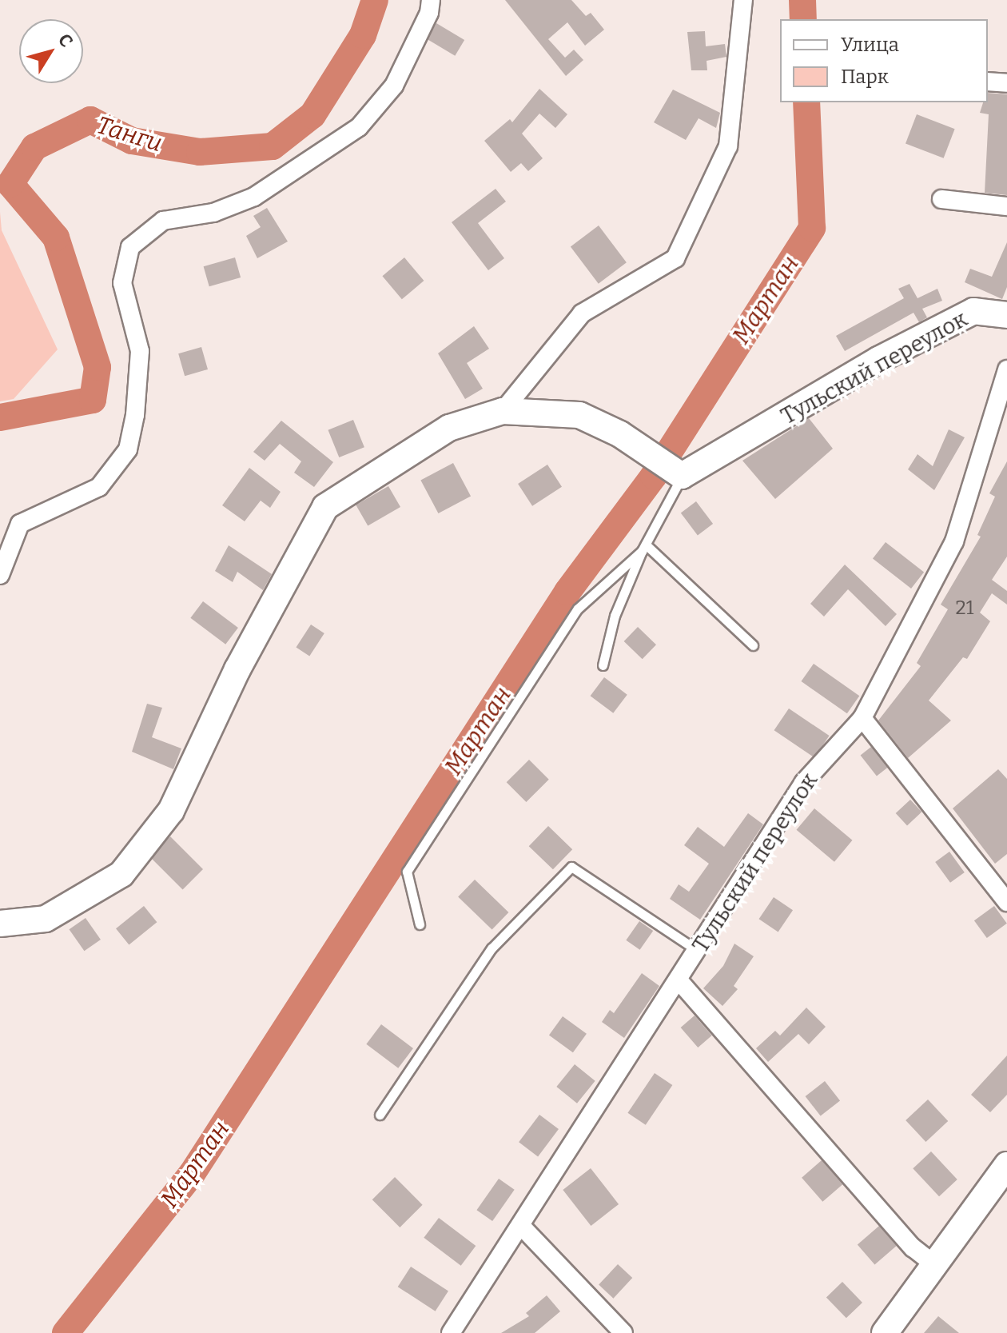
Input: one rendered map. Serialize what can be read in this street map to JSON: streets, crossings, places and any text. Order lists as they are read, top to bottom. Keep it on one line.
{"streets":{"street":["Тульский переулок"]},"water":["Танги","Мартан"],"house_numbers":["21"],"legend":["Улица","Парк"],"north":"top right"}
